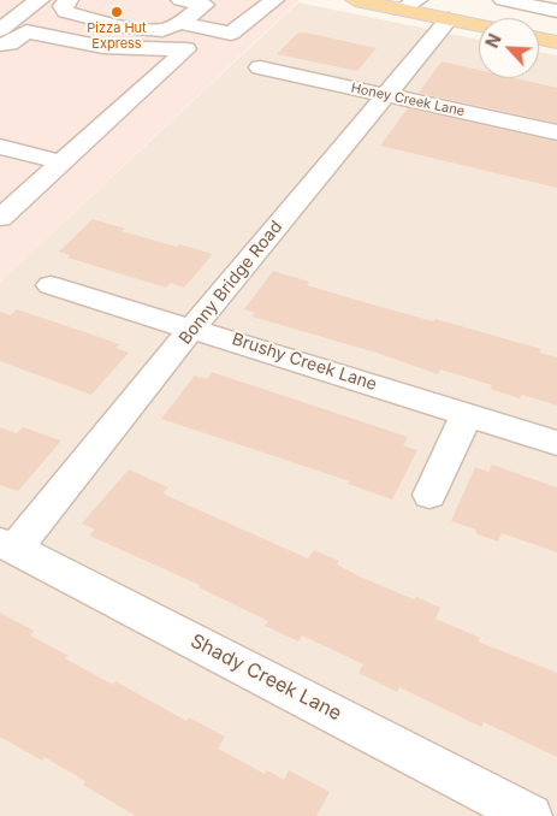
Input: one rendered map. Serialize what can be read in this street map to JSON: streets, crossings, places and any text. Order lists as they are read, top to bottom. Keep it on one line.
{"streets":{"street":["Honey Creek Lane","Bonny Bridge Road","Brushy Creek Lane","Shady Creek Lane"]},"crossings":[["Honey Creek Lane","Bonny Bridge Road"],["Bonny Bridge Road","Brushy Creek Lane"],["Bonny Bridge Road","Shady Creek Lane"]],"places":["Pizza Hut Express"],"north":"top left"}
